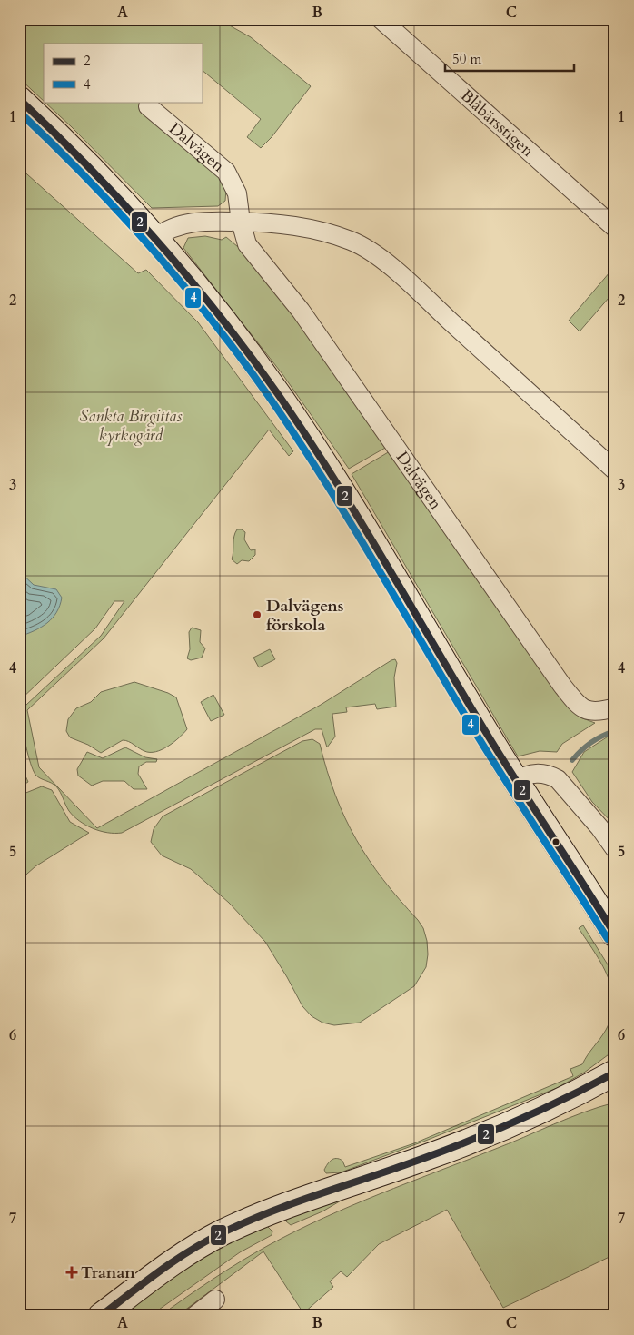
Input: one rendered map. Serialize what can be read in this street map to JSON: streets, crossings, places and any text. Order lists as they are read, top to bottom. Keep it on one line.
{"streets":{"street":["Blåbärsstigen","Dalvägen"]},"parks":["Sankta Birgittas kyrkogård"],"places":{"other":["Dalvägens förskola"],"health":["Tranan"]},"lines":["transit line 2","transit line 4"],"legend":["2","4"],"scale_bar":"50 m","grid":{"columns":["A","B","C"],"rows":["1","2","3","4","5","6","7"]}}
